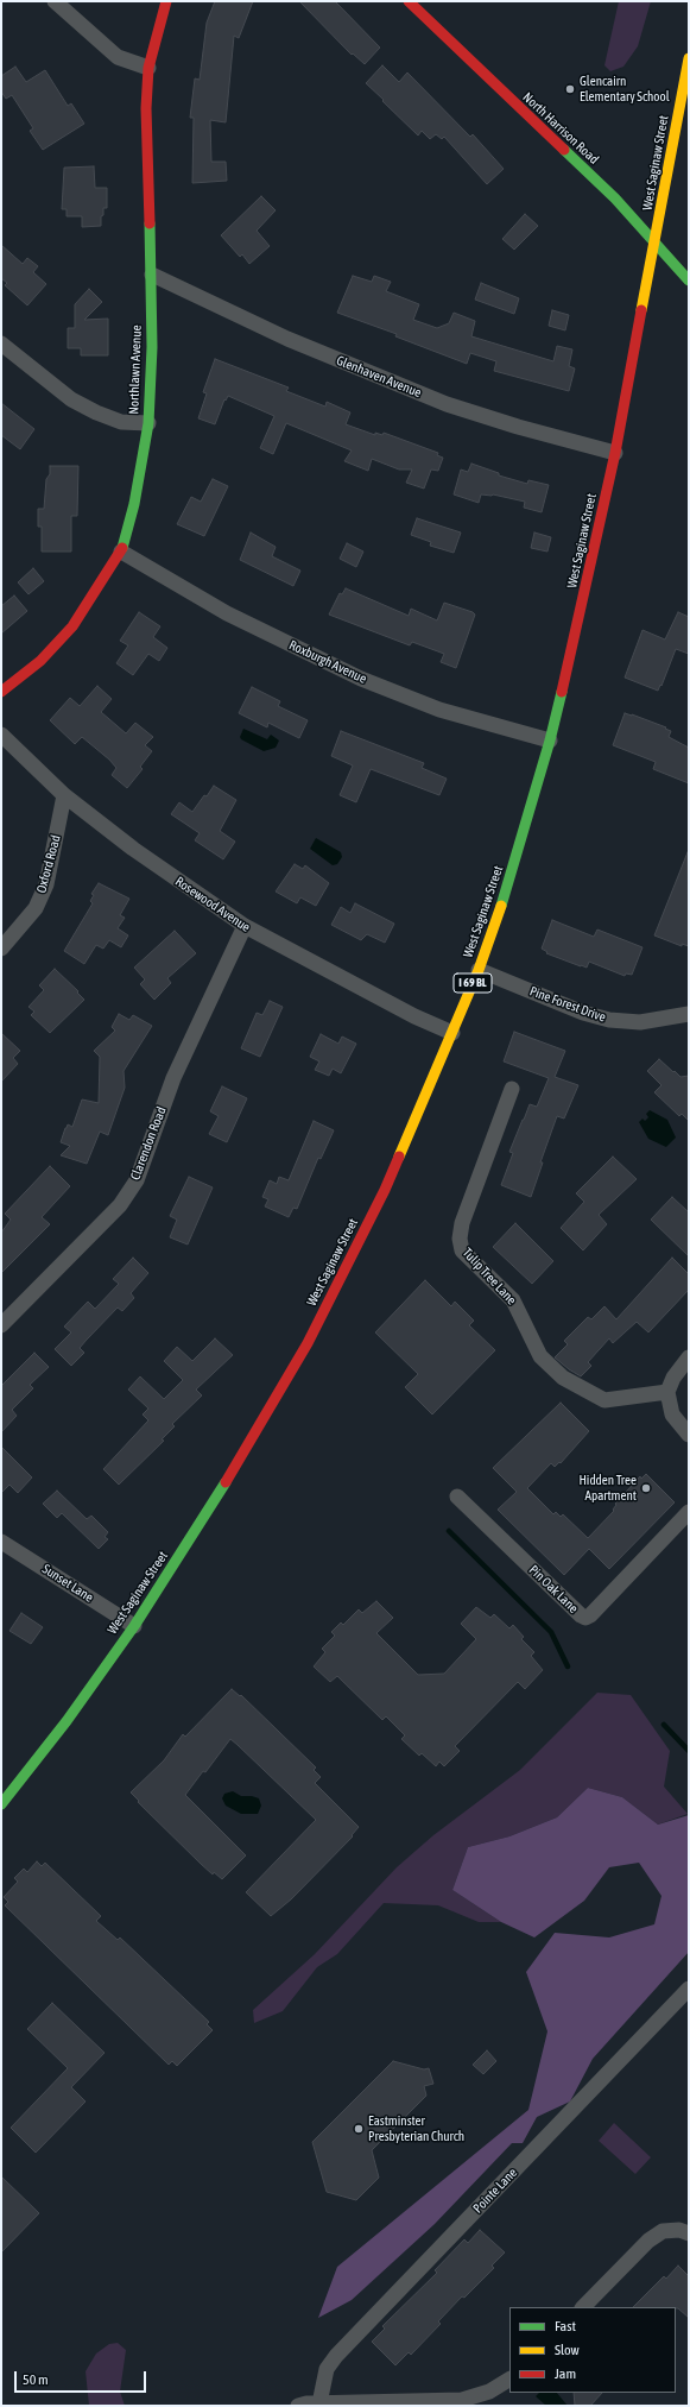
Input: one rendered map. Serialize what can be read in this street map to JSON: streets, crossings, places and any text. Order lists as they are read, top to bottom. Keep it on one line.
{"streets":{"main road":["North Harrison Road","West Saginaw Street","Northlawn Avenue","I 69 BL"],"street":["Glenhaven Avenue","Roxburgh Avenue","Oxford Road","Rosewood Avenue","Pine Forest Drive","Clarendon Road","Tulip Tree Lane","Sunset Lane","Pin Oak Lane","Pointe Lane"]},"crossings":[["North Harrison Road","West Saginaw Street"],["West Saginaw Street","Glenhaven Avenue"],["West Saginaw Street","Roxburgh Avenue"],["West Saginaw Street","Rosewood Avenue"],["West Saginaw Street","Pine Forest Drive"],["West Saginaw Street","Sunset Lane"],["Northlawn Avenue","Glenhaven Avenue"],["Northlawn Avenue","Roxburgh Avenue"],["Oxford Road","Rosewood Avenue"],["Rosewood Avenue","Clarendon Road"]],"places":["Glencairn Elementary School","Hidden Tree Apartment","Eastminster Presbyterian Church"],"legend":["Fast","Slow","Jam"],"scale_bar":"50 m"}
